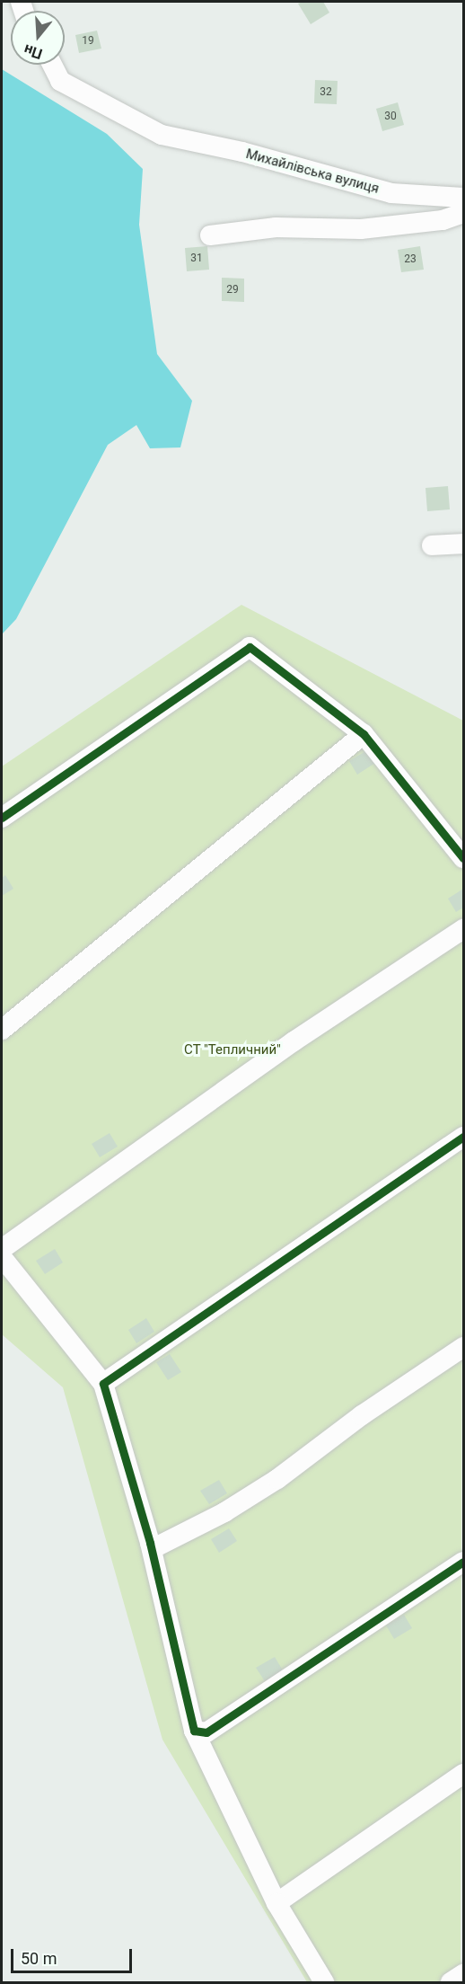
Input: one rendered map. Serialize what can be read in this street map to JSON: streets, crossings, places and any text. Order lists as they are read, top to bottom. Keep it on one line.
{"streets":{"street":["Михайлівська вулиця"]},"parks":["СТ \"Тепличний\""],"house_numbers":["19","32","30","31","23","29"],"scale_bar":"50 m","north":"bottom"}
